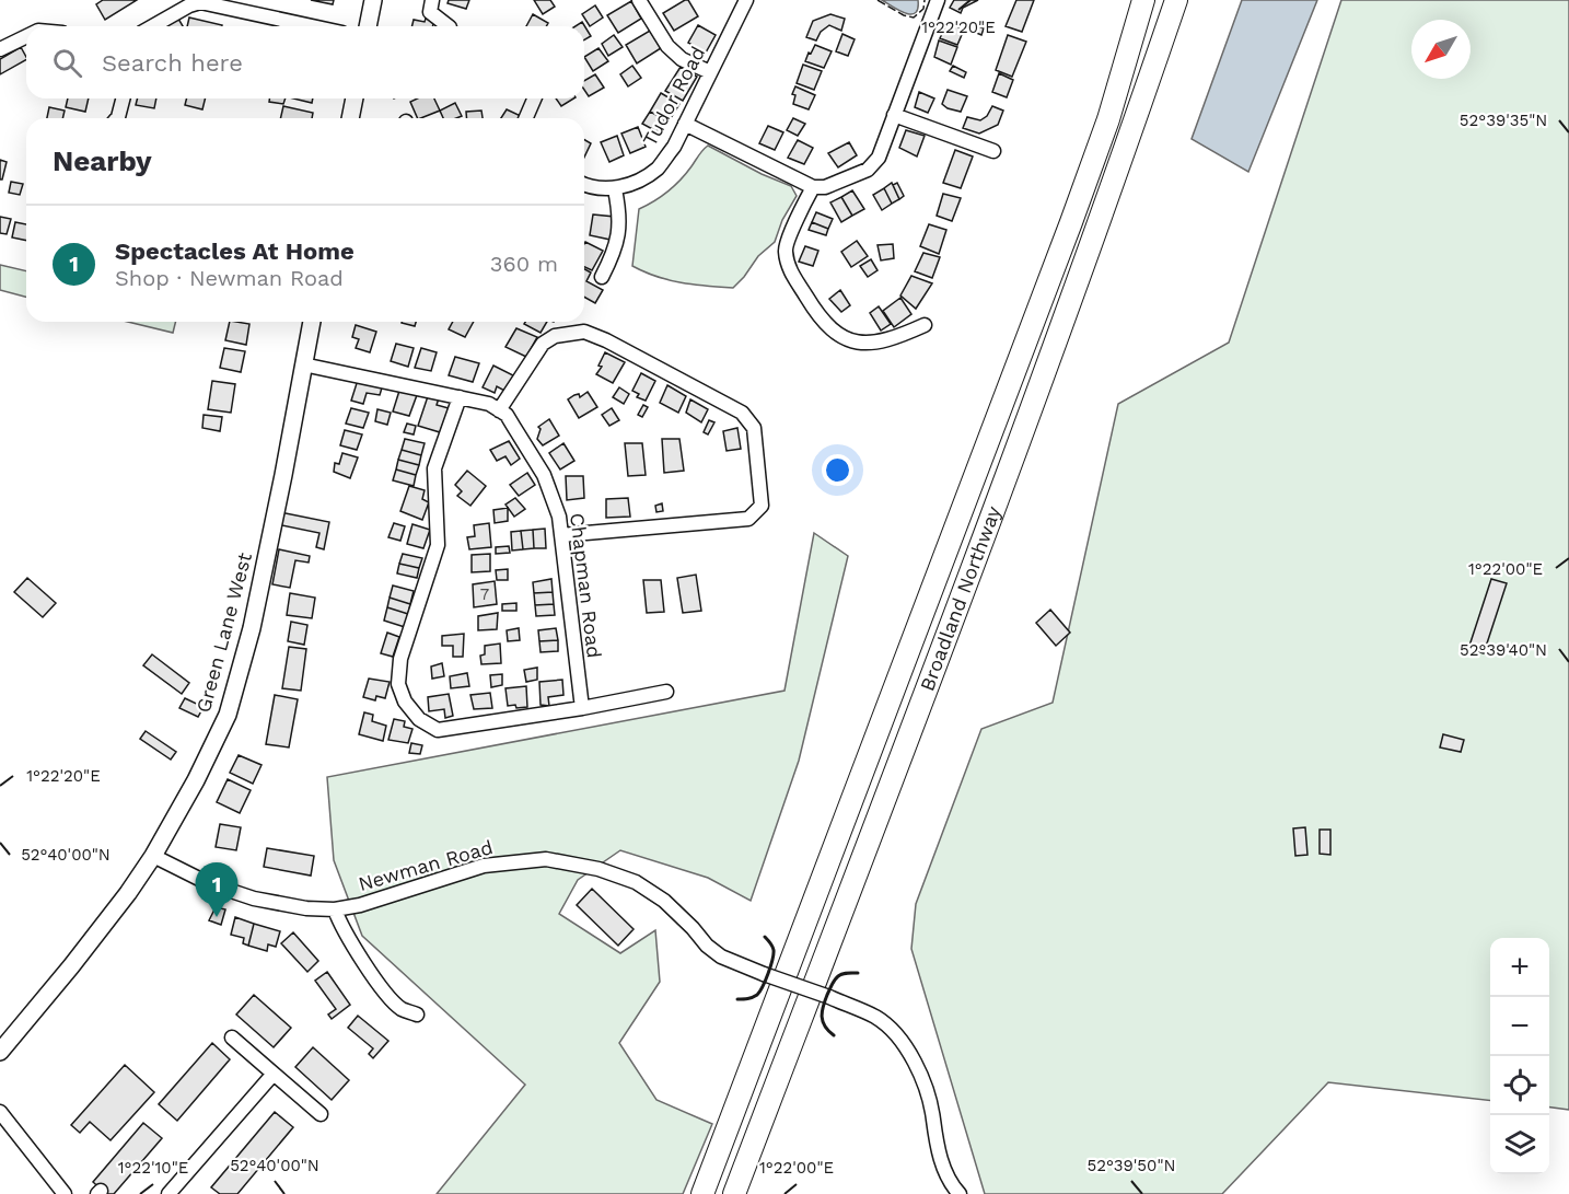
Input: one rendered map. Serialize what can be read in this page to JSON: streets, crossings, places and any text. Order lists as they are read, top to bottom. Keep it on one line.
{"streets":{"highway":["Broadland Northway"],"street":["Tudor Road","Chapman Road","Green Lane West","Newman Road"]},"crossings":[["Green Lane West","Newman Road"]],"house_numbers":["7"],"north":"bottom left","page":{"search":"Search here","heading":"Nearby","list":[{"mark":"1","name":"Spectacles At Home","note":"Shop · Newman Road","value":"360 m"}],"pins":"1","map_buttons":["+","−"]},"coordinates":["1°22'20\"E","52°39'35\"N","1°22'00\"E","52°39'40\"N","52°40'00\"N","52°39'50\"N","1°22'10\"E"]}
